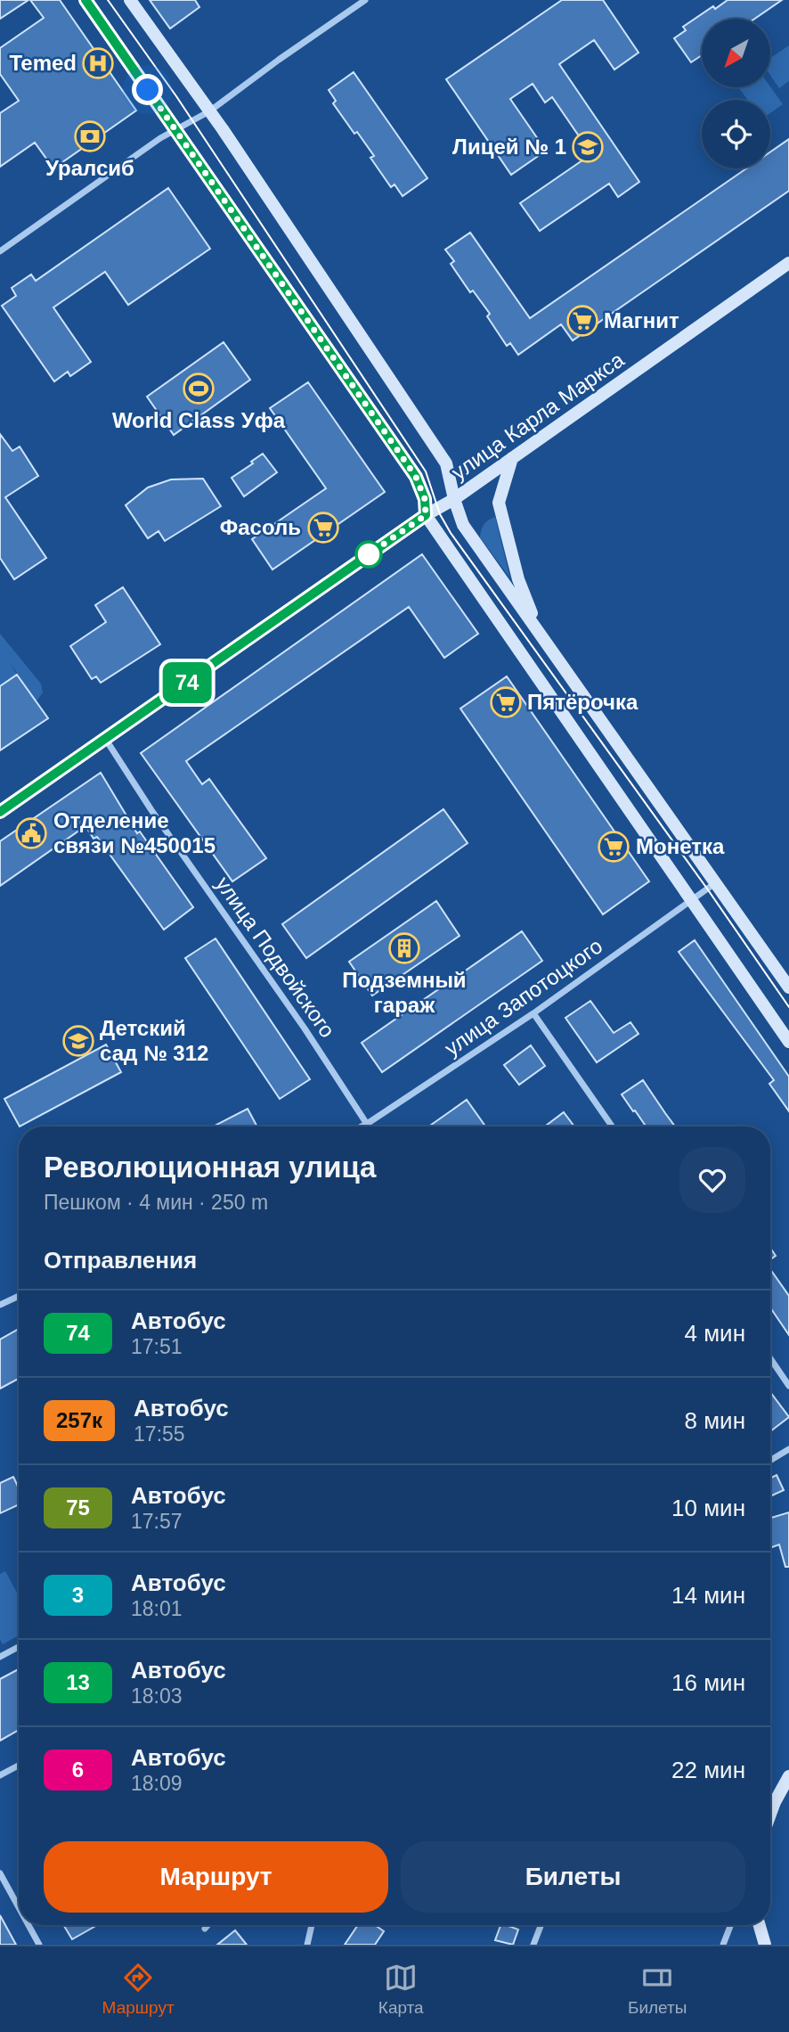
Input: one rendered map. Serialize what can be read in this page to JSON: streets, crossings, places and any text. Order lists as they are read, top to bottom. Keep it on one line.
{"streets":{"street":["улица Карла Маркса","улица Подвойского","улица Запотоцкого"]},"crossings":[["улица Карла Маркса","улица Подвойского"],["улица Подвойского","улица Запотоцкого"]],"places":{"hospital":["Temed"],"bank":["Уралсиб"],"school or university":["Лицей № 1","Детский сад № 312"],"supermarket":["Магнит","Фасоль","Пятёрочка","Монетка"],"sports":["World Class Уфа"],"public building":["Отделение связи №450015"],"building":["Подземный гараж"]},"lines":["bus line 74"],"north":"bottom left","page":{"on_map":"74","heading":[["Революционная улица","Пешком · 4 мин · 250 m"],"Отправления"],"list":[{"mark":"74","name":"Автобус","note":"17:51","value":"4 мин"},{"mark":"257к","name":"Автобус","note":"17:55","value":"8 мин"},{"mark":"75","name":"Автобус","note":"17:57","value":"10 мин"},{"mark":"3","name":"Автобус","note":"18:01","value":"14 мин"},{"mark":"13","name":"Автобус","note":"18:03","value":"16 мин"},{"mark":"6","name":"Автобус","note":"18:09","value":"22 мин"}],"buttons":["Маршрут","Билеты"],"tabs":["Маршрут","Карта","Билеты"]}}
